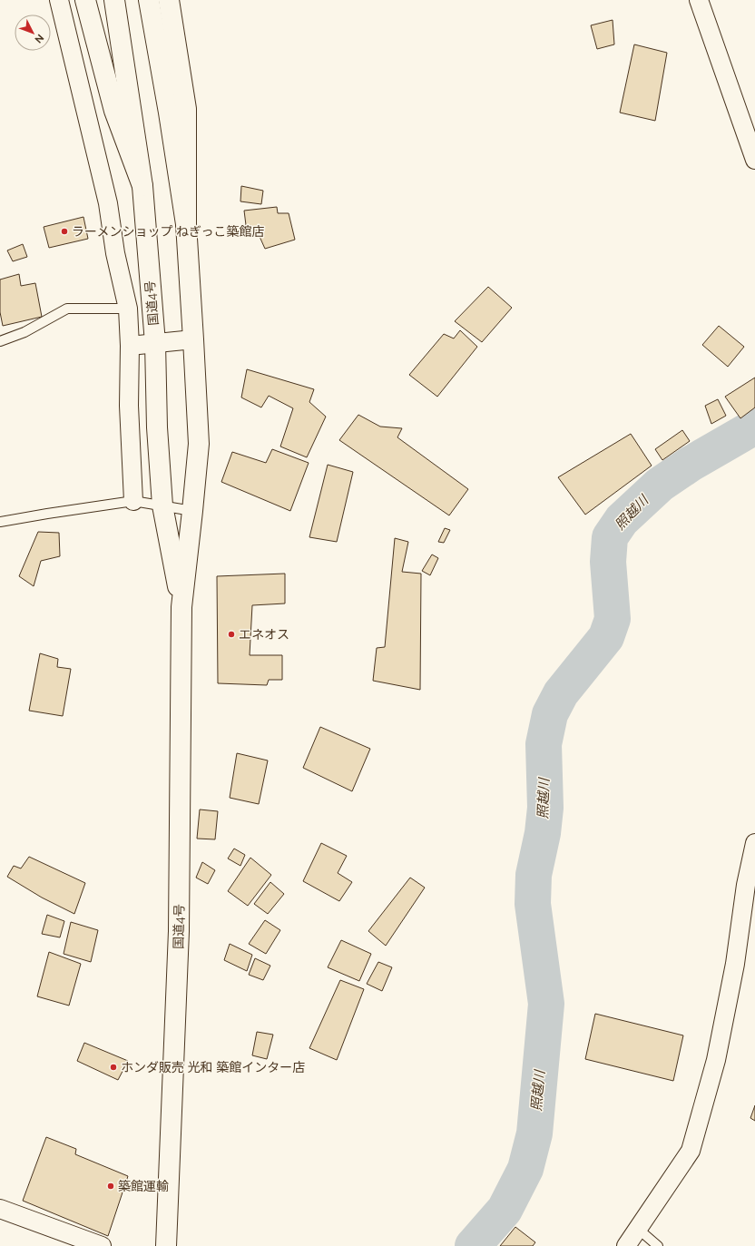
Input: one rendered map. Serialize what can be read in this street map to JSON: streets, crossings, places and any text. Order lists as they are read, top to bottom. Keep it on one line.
{"streets":{"highway":["国道4号"]},"water":["照越川"],"places":["ラーメンショップ ねぎっこ築館店","エネオス","ホンダ販売 光和 築館インター店","築館運輸"],"north":"bottom right"}
